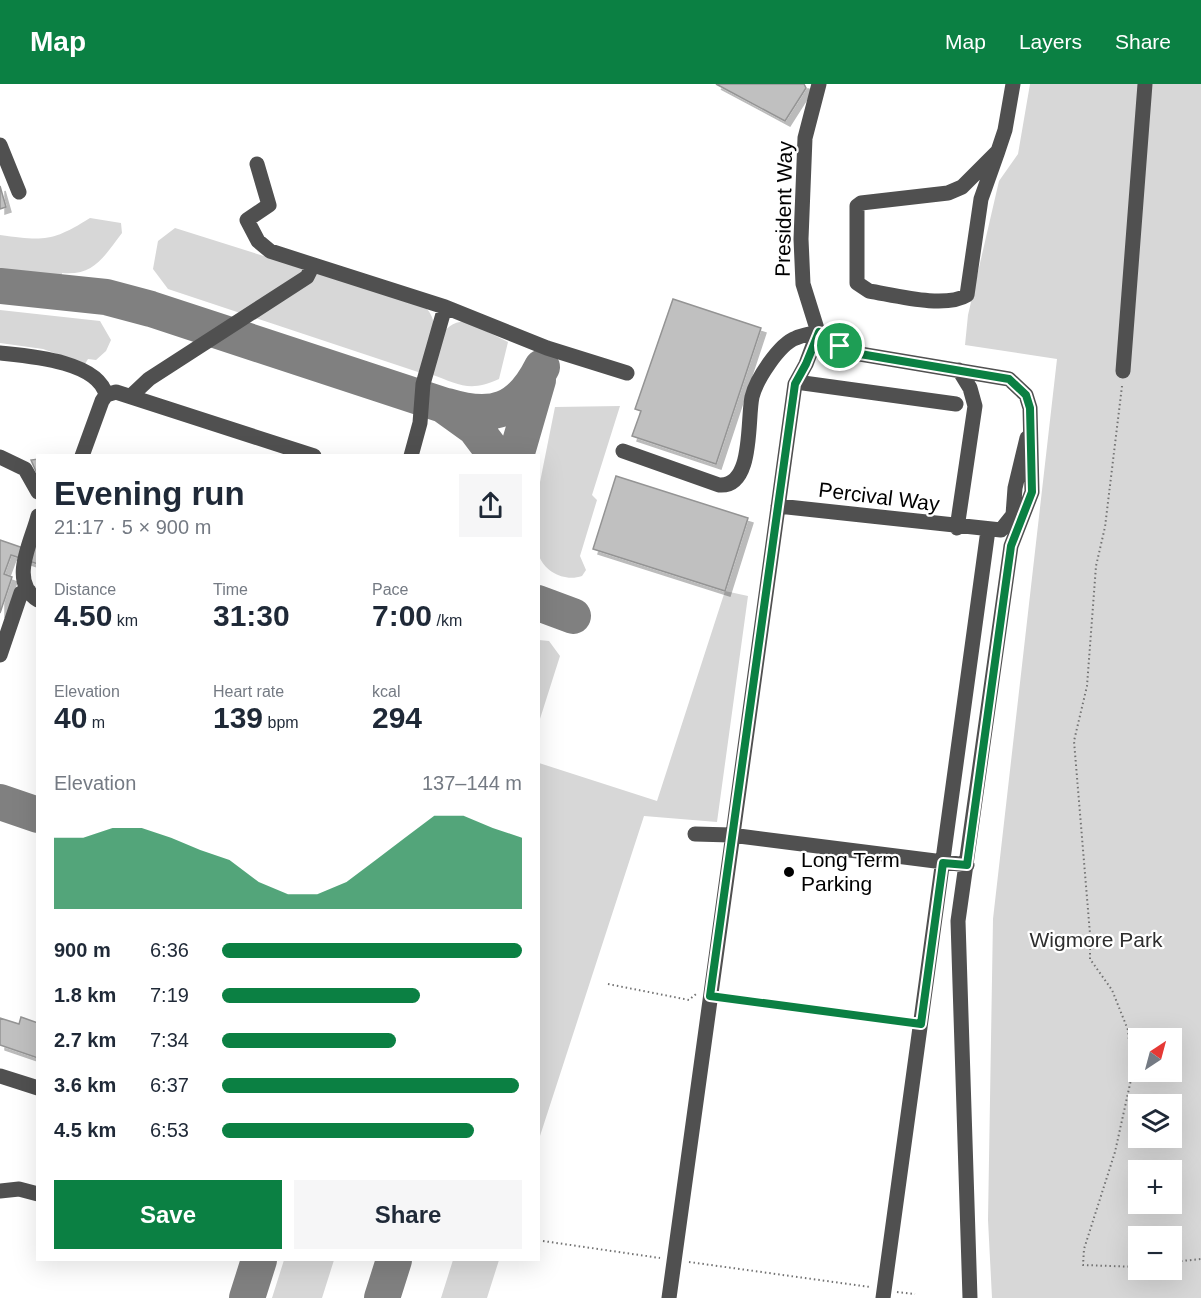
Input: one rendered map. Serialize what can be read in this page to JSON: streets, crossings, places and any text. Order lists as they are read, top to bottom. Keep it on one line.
{"streets":{"street":["President Way","Percival Way"]},"parks":["Wigmore Park"],"places":["Long Term Parking"],"north":"top right","page":{"header":"Map","nav":["Map","Layers","Share"],"heading":["Evening run","21:17 · 5 × 900 m"],"stats":[["Distance","4.50 km"],["Time","31:30"],["Pace","7:00 /km"],["Elevation","40 m"],["Heart rate","139 bpm"],["kcal","294"]],"chart":["Elevation","137–144 m"],"list":[{"name":"900 m","note":"6:36"},{"name":"1.8 km","note":"7:19"},{"name":"2.7 km","note":"7:34"},{"name":"3.6 km","note":"6:37"},{"name":"4.5 km","note":"6:53"}],"map_buttons":["+","−"],"buttons":["Save","Share"]}}
